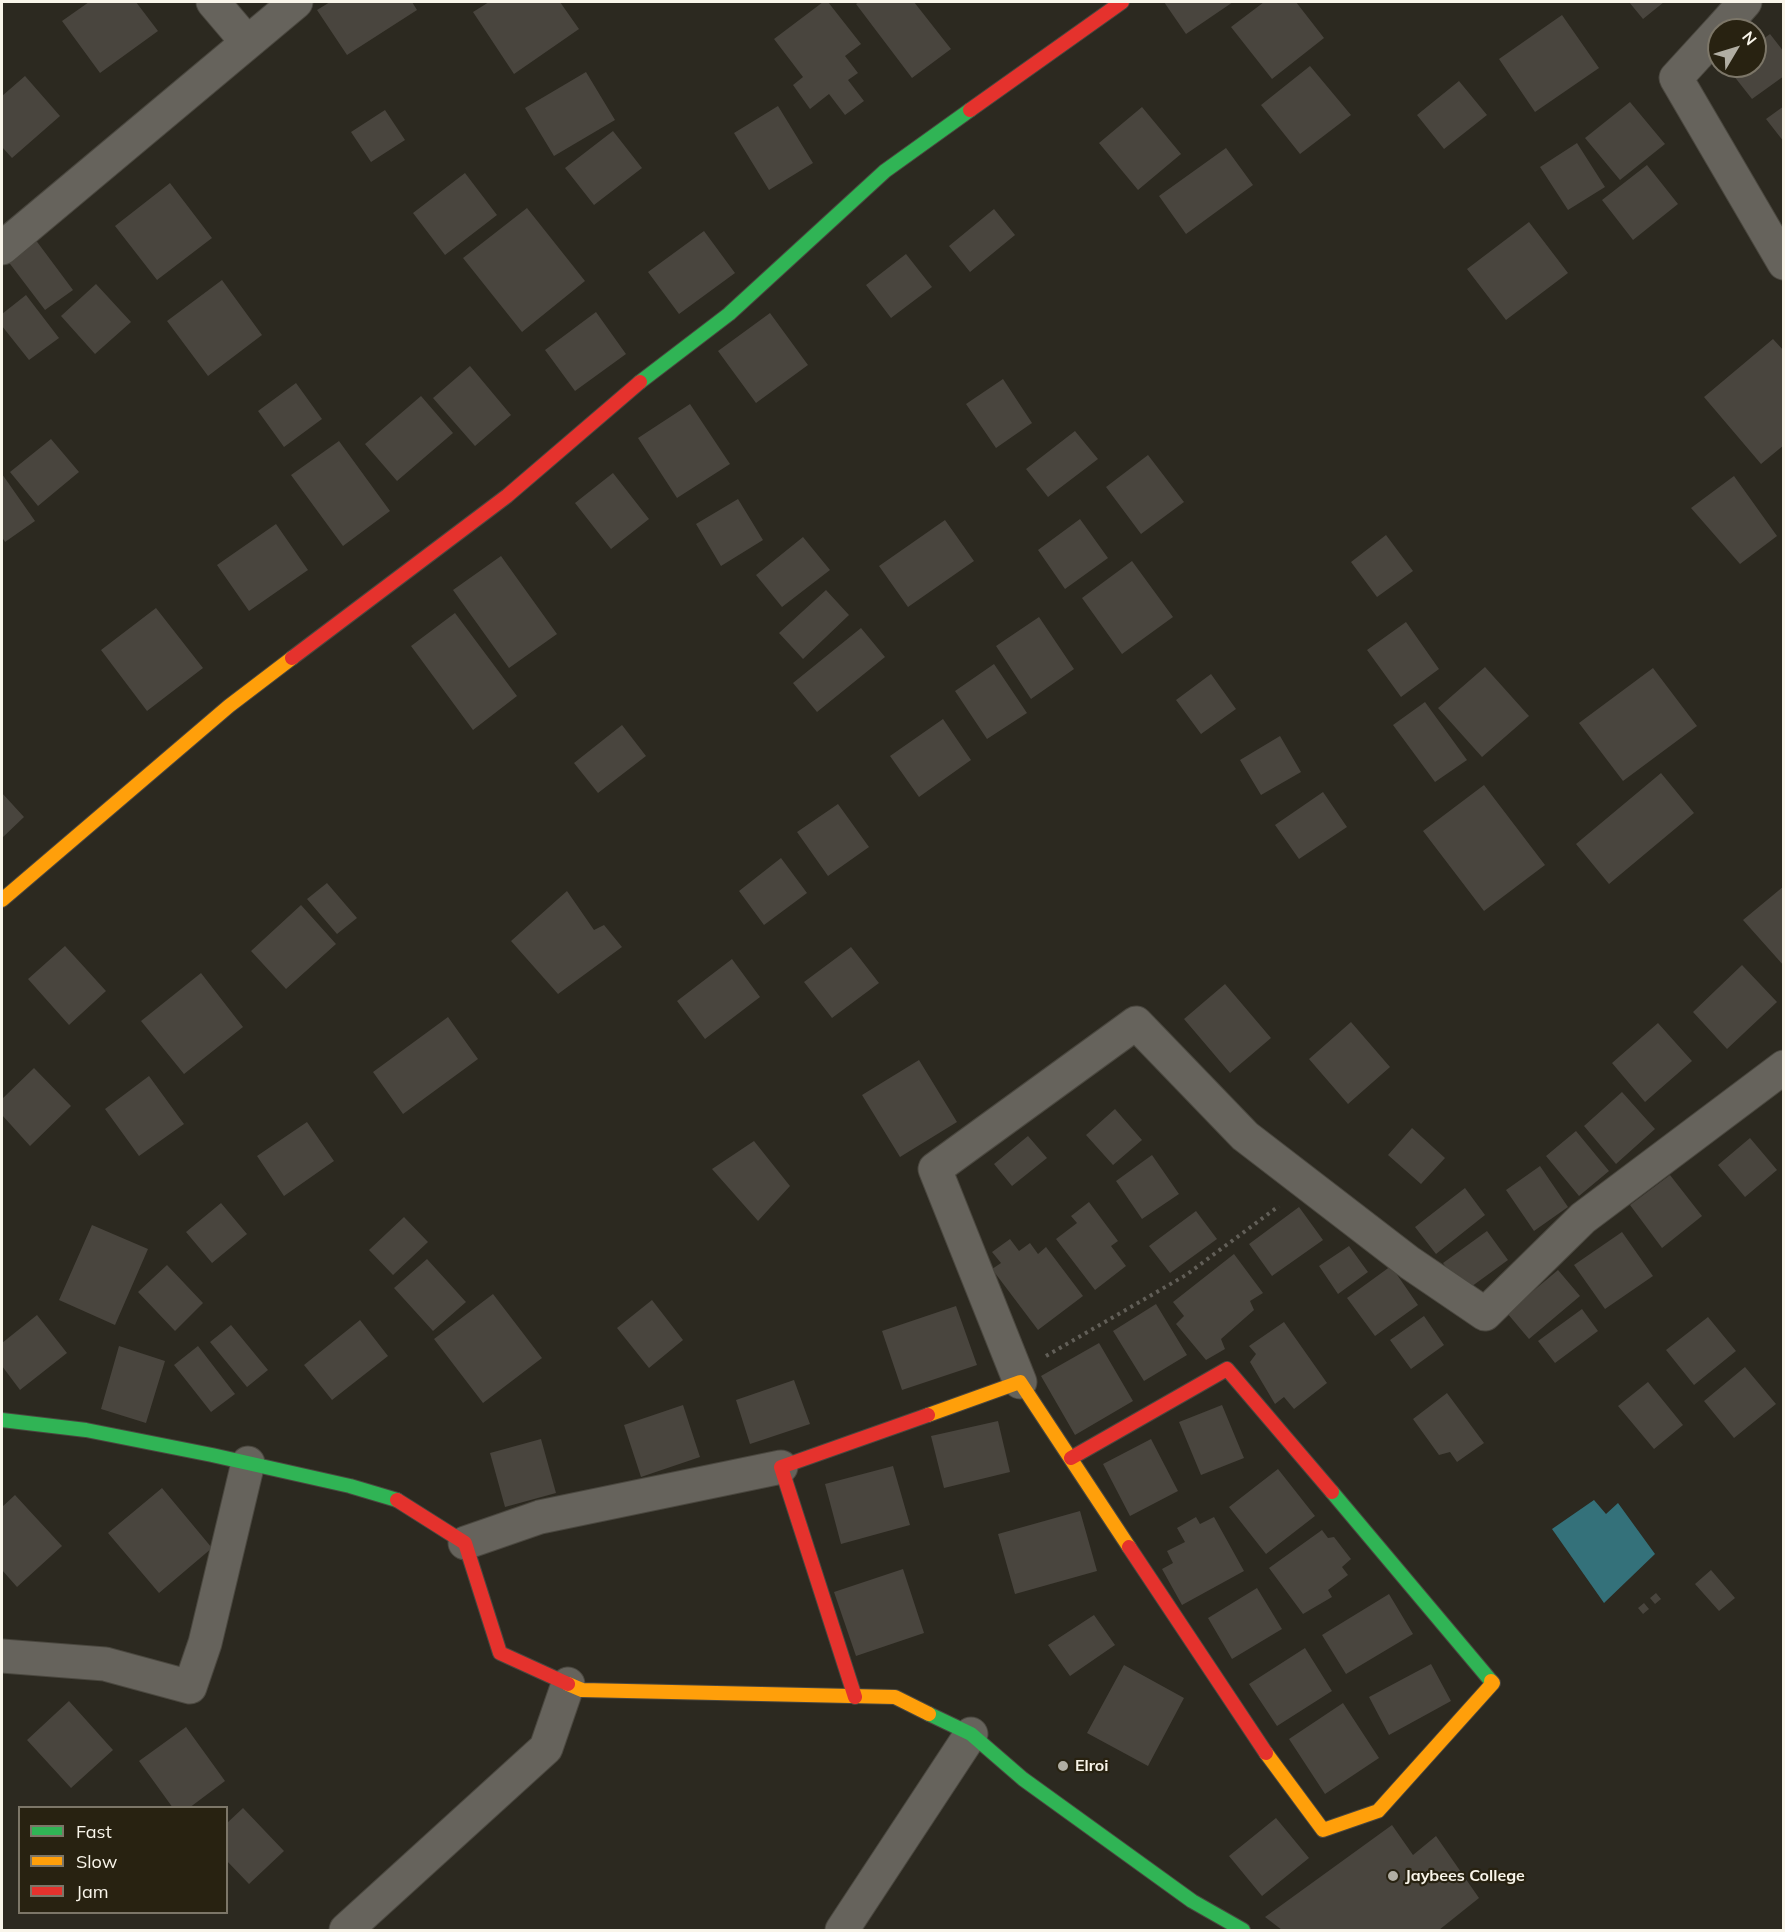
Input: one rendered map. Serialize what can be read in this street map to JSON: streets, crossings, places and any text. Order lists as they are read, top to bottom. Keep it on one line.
{"places":["Elroi","Jaybees College"],"legend":["Fast","Slow","Jam"],"north":"top right"}
